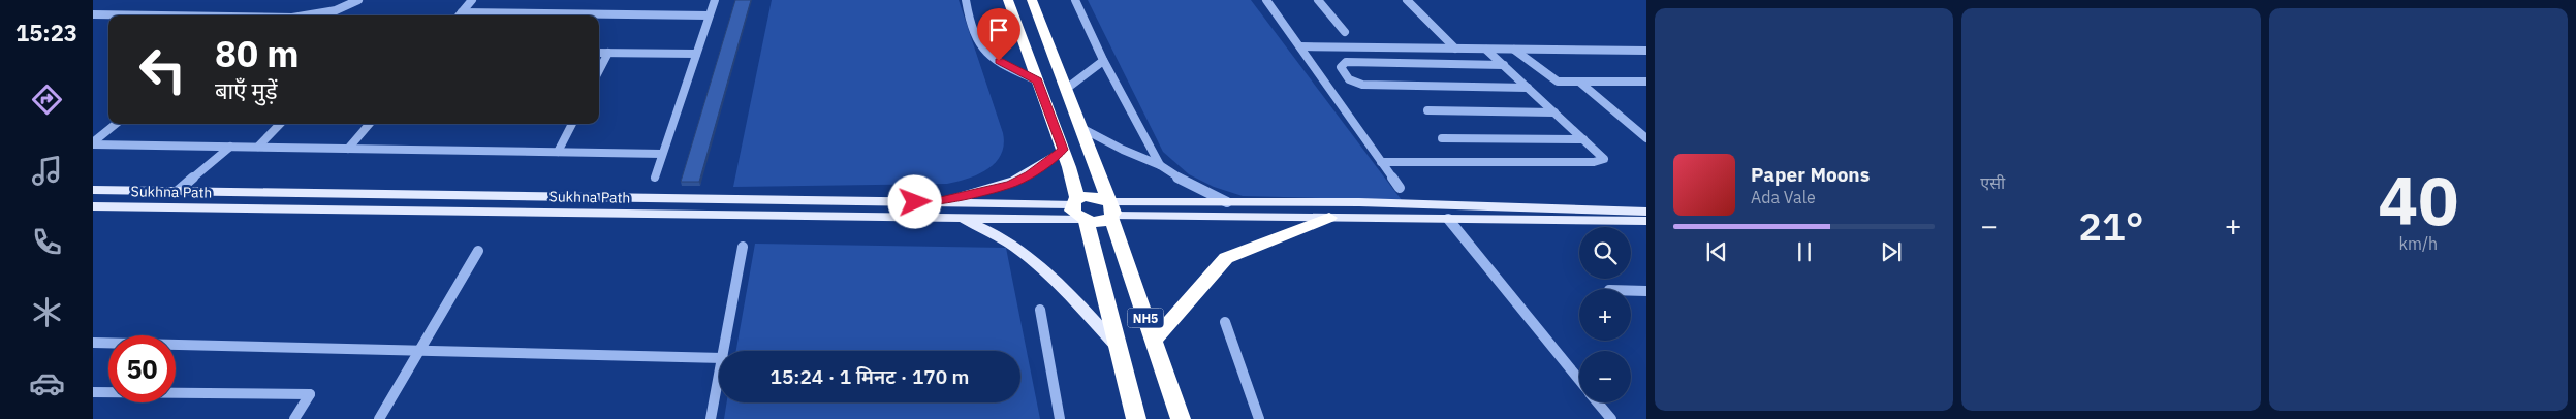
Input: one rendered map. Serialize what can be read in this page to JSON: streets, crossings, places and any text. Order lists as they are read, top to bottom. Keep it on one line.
{"streets":{"highway":["NH5"],"main road":["Sukhna Path"]},"crossings":[["Sukhna Path","NH5"]],"page":{"tabs":"15:23","tile":["एसी",["40","km/h"]],"turn":["80 m","बाएँ मुड़ें"],"song":["Paper Moons","Ada Vale"],"heat":["−","21°","+"],"map_buttons":["+","−"],"limit":"50","trip":"15:24 · 1 मिनट · 170 m"}}
